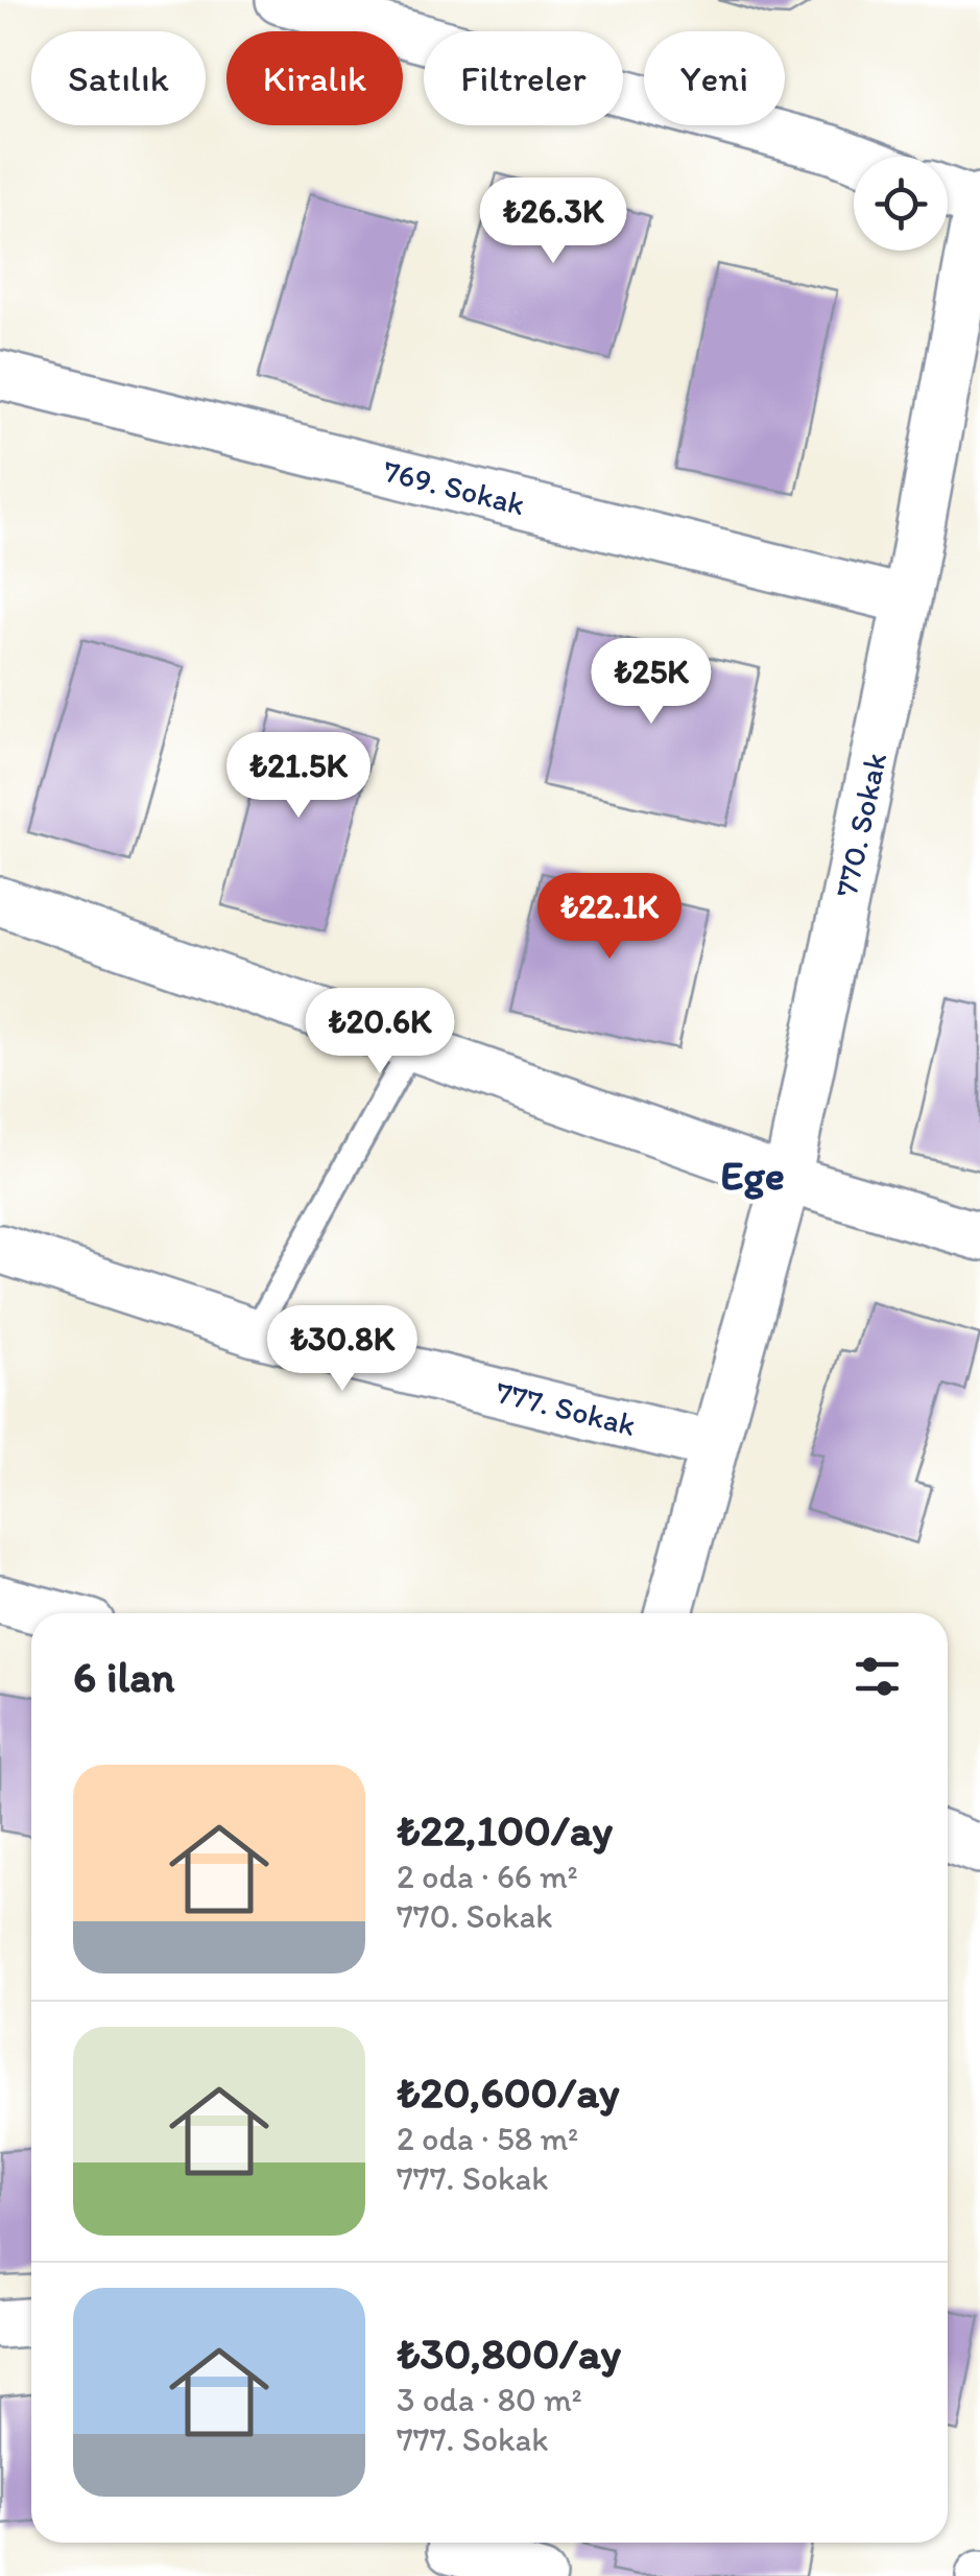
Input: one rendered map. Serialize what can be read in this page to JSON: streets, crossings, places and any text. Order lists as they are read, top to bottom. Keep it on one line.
{"streets":{"street":["769. Sokak","770. Sokak","777. Sokak"]},"crossings":[["769. Sokak","770. Sokak"],["770. Sokak","777. Sokak"]],"districts":["Ege"],"page":{"chip":["Satılık","Kiralık","Filtreler","Yeni"],"price":["₺26.3K","₺25K","₺21.5K","₺22.1K","₺20.6K","₺30.8K"],"heading":"6 ilan","list":[{"name":"₺22,100/ay","note":"2 oda · 66 m² · 770. Sokak"},{"name":"₺20,600/ay","note":"2 oda · 58 m² · 777. Sokak"},{"name":"₺30,800/ay","note":"3 oda · 80 m² · 777. Sokak"}]}}
